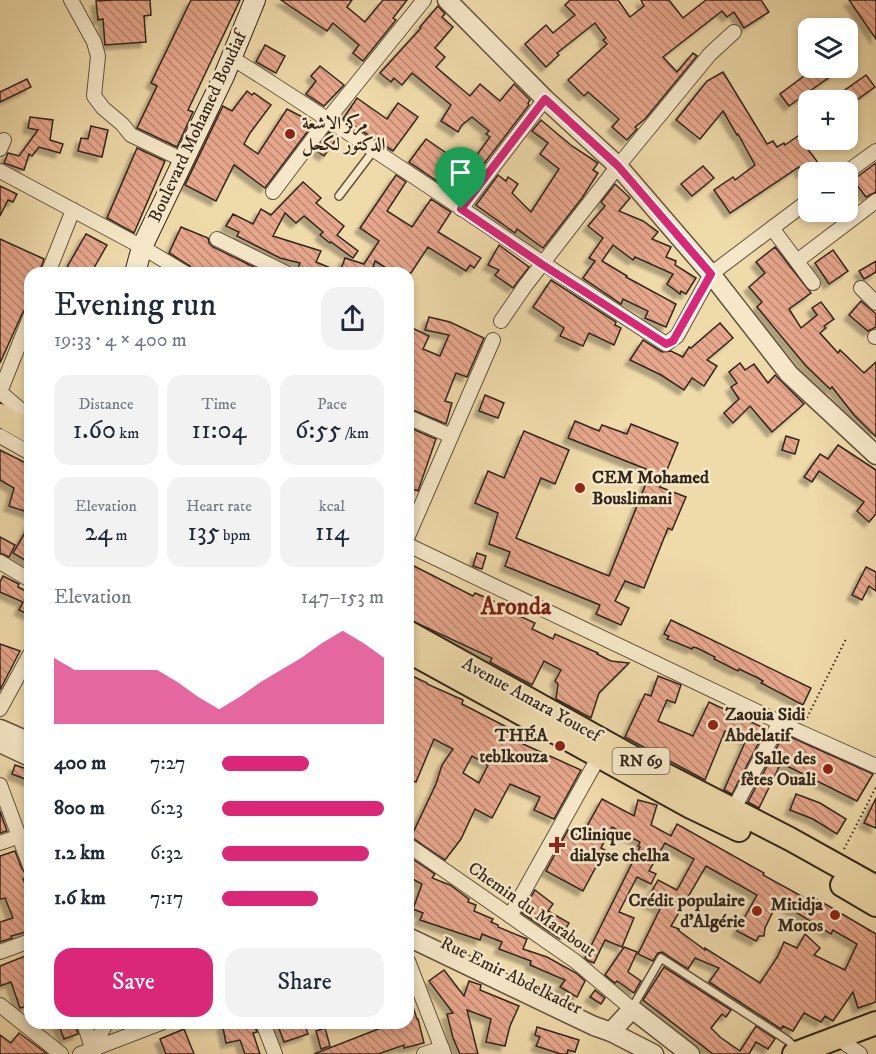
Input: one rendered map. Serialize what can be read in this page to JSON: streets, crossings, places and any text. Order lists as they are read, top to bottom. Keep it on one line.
{"streets":{"main road":["Boulevard Mohamed Boudiaf","Avenue Amara Youcef","RN 69"],"street":["Chemin du Marabout","Rue Emir Abdelkader"]},"districts":["Aronda"],"places":{"other":["مركز الاشعة الدكتور لكحل","CEM Mohamed Bouslimani","Zaouia Sidi Abdelatif","THÉA teblkouza","Salle des fêtes Ouali","Crédit populaire d'Algérie","Mitidja Motos"],"health":["Clinique dialyse chelha"]},"page":{"map_buttons":["+","−"],"heading":["Evening run","19:33 · 4 × 400 m"],"stats":[["Distance","1.60 km"],["Time","11:04"],["Pace","6:55 /km"],["Elevation","24 m"],["Heart rate","135 bpm"],["kcal","114"]],"chart":["Elevation","147–153 m"],"list":[{"name":"400 m","note":"7:27"},{"name":"800 m","note":"6:23"},{"name":"1.2 km","note":"6:32"},{"name":"1.6 km","note":"7:17"}],"buttons":["Save","Share"]}}
